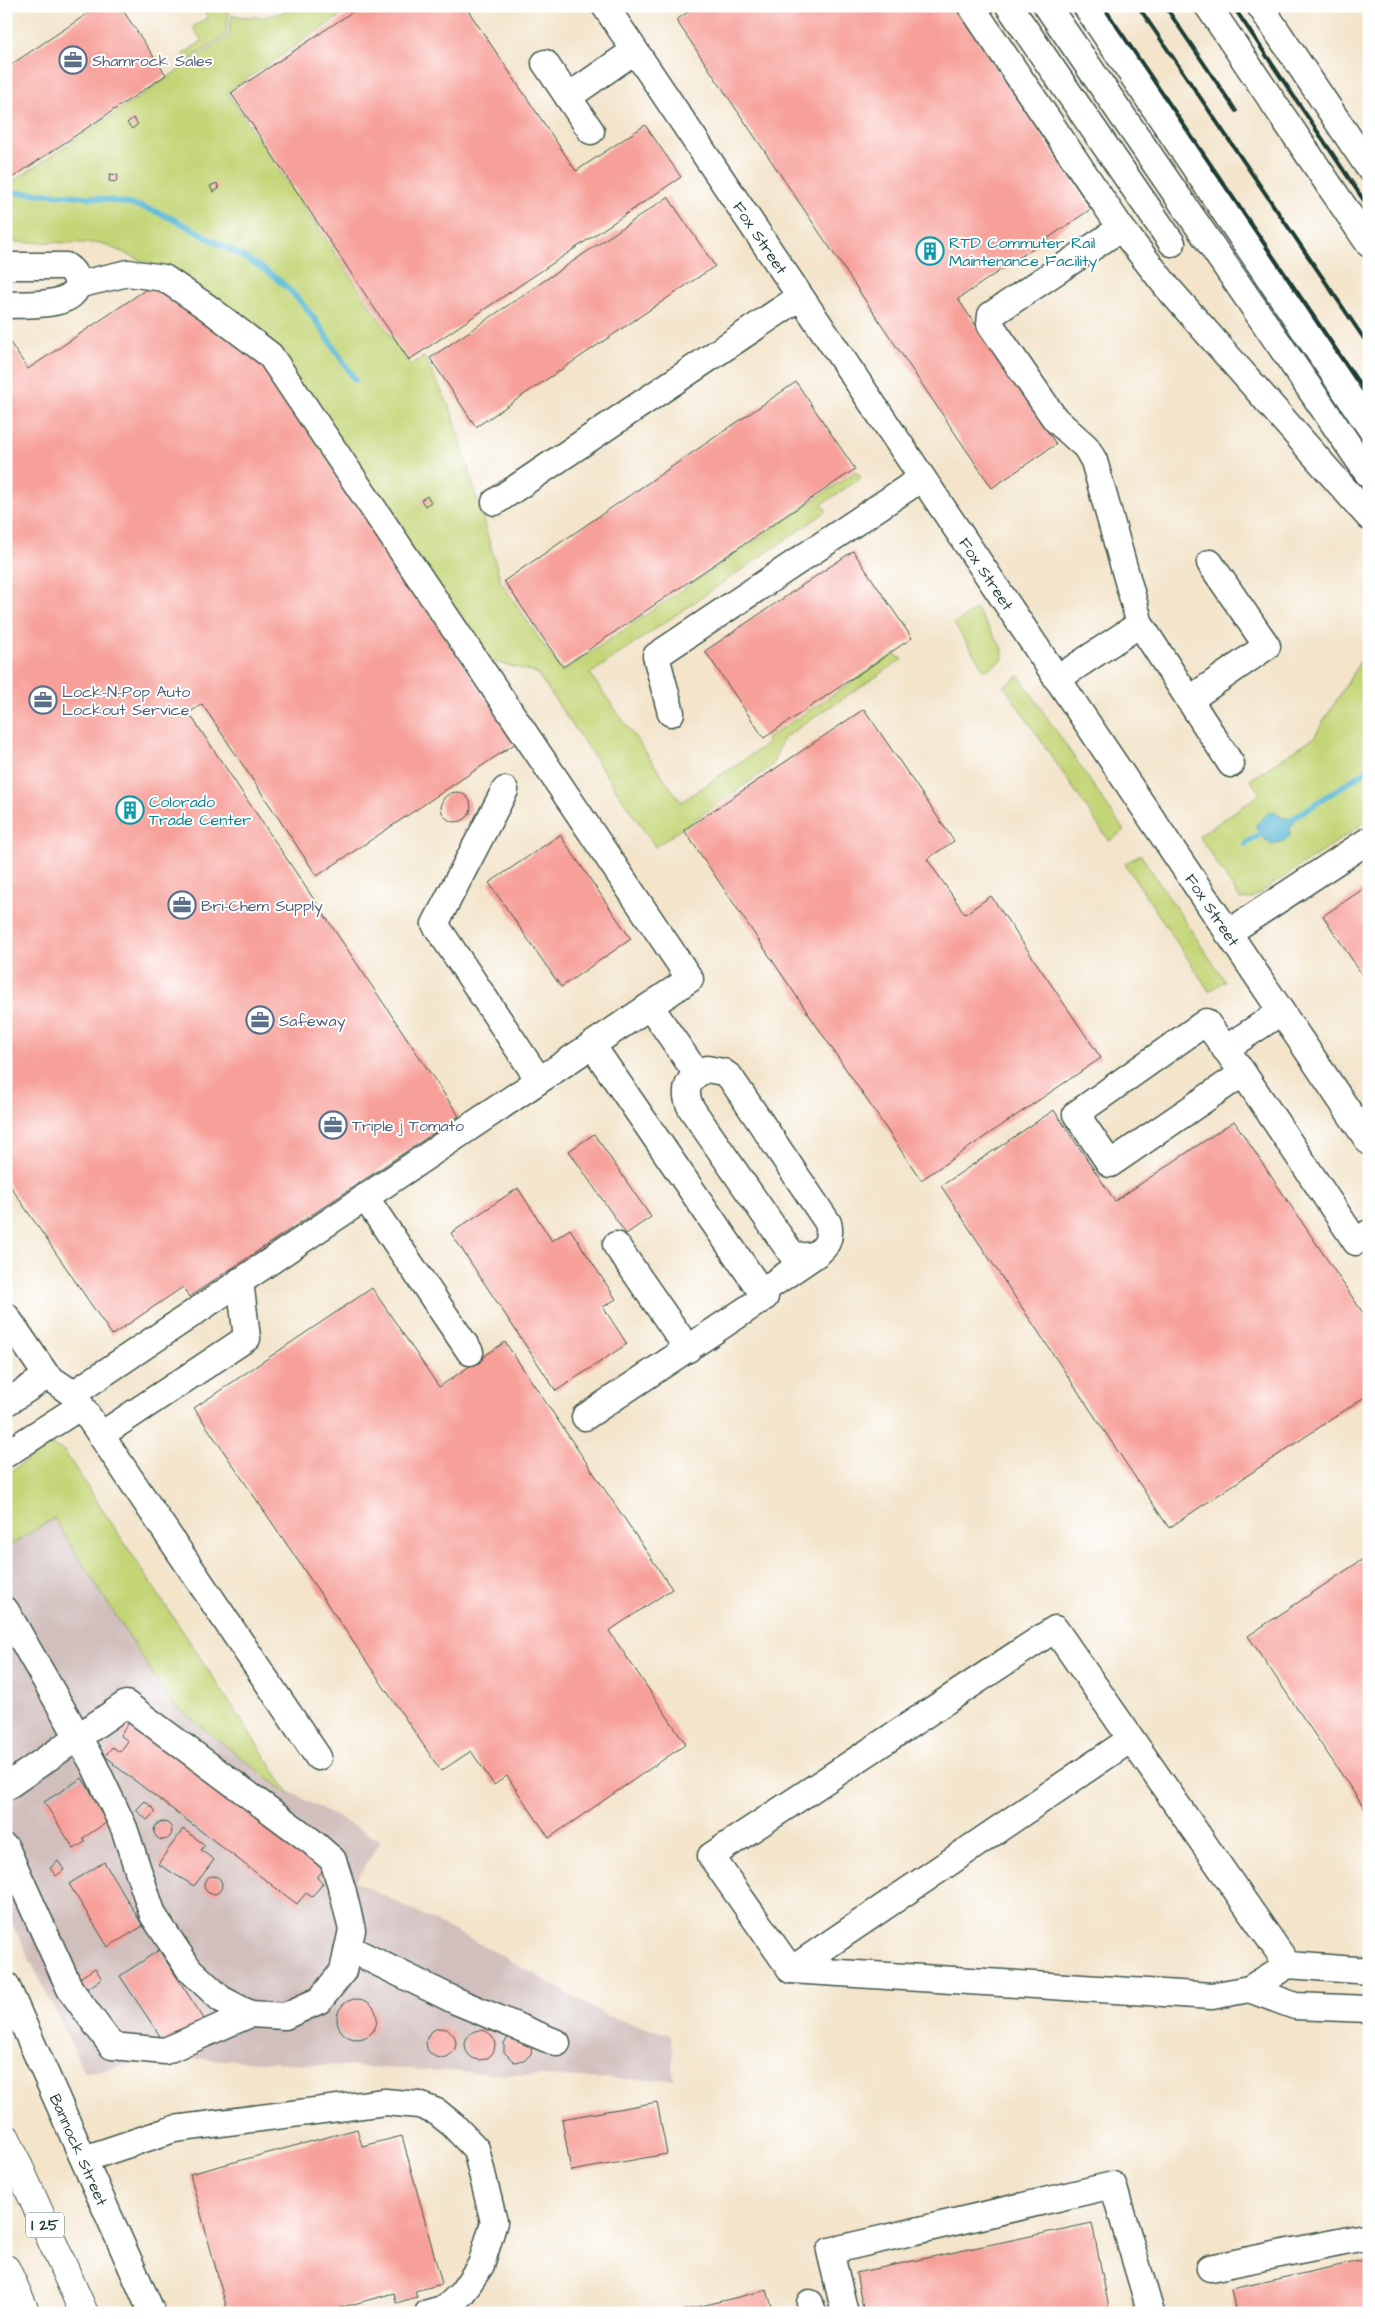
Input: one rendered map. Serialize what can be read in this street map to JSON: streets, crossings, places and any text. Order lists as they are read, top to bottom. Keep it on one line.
{"streets":{"highway":["I 25"],"street":["Fox Street","Bannock Street"]},"places":{"office":["Shamrock Sales","Lock-N-Pop Auto Lockout Service","Bri-Chem Supply","Safeway","Triple j Tomato"],"building":["RTD Commuter Rail Maintenance Facility","Colorado Trade Center"]}}
